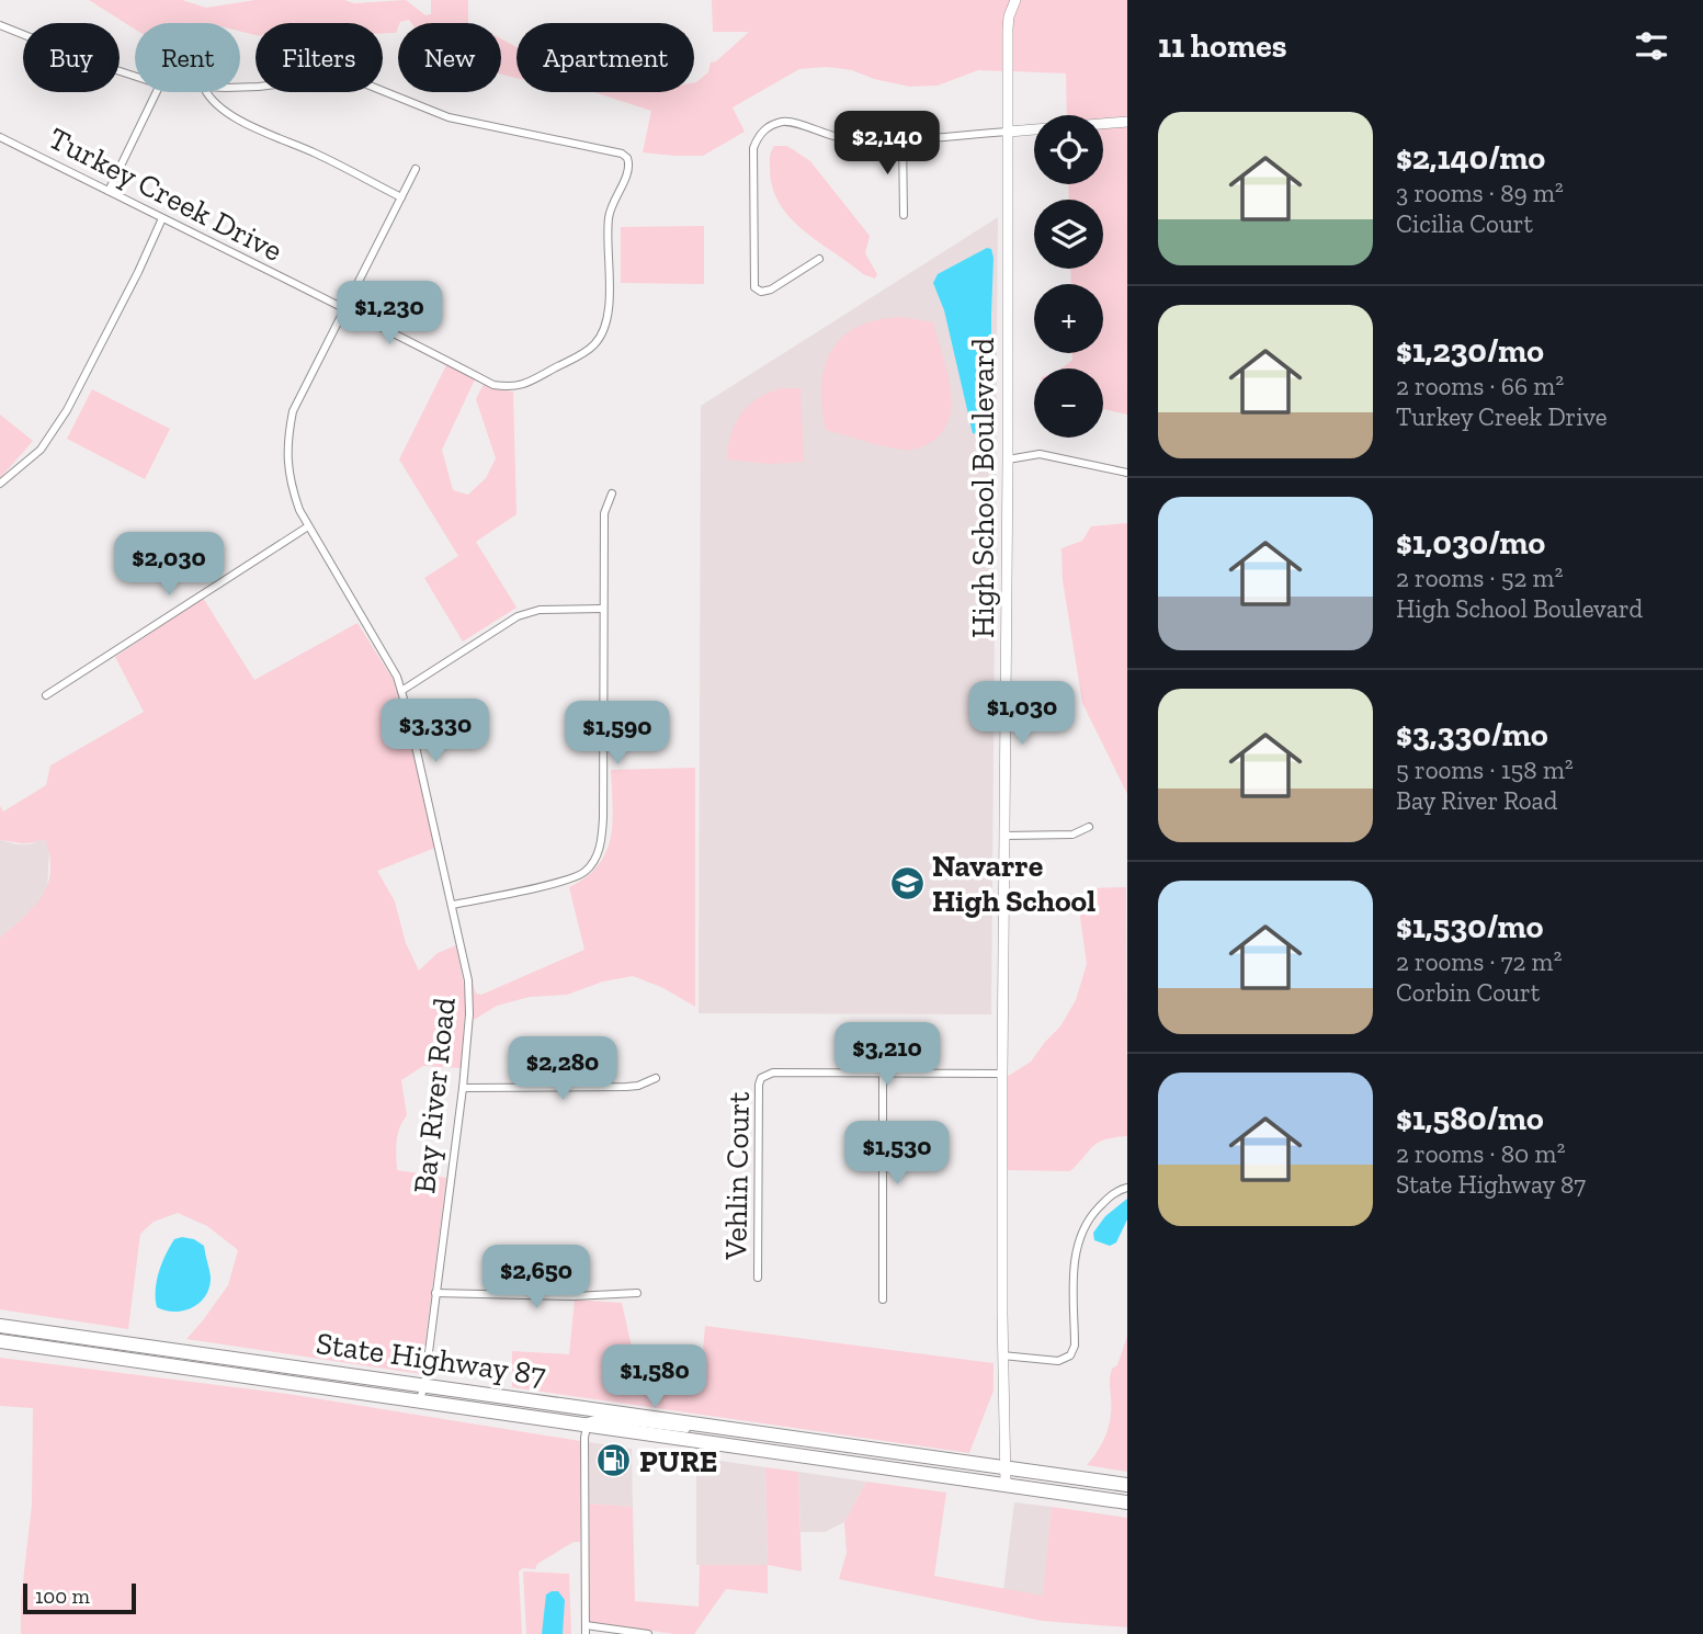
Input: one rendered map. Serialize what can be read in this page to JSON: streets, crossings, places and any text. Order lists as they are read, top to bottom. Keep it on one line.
{"streets":{"highway":["State Highway 87"],"street":["Turkey Creek Drive","High School Boulevard","Bay River Road","Vehlin Court"]},"crossings":[["Turkey Creek Drive","Bay River Road"],["High School Boulevard","State Highway 87"],["Bay River Road","State Highway 87"]],"places":{"school or university":["Navarre High School"],"fuel station":["PURE"]},"scale_bar":"100 m","page":{"heading":"11 homes","chip":["Buy","Rent","Filters","New","Apartment"],"list":[{"name":"$2,140/mo","note":"3 rooms · 89 m² · Cicilia Court"},{"name":"$1,230/mo","note":"2 rooms · 66 m² · Turkey Creek Drive"},{"name":"$1,030/mo","note":"2 rooms · 52 m² · High School Boulevard"},{"name":"$3,330/mo","note":"5 rooms · 158 m² · Bay River Road"},{"name":"$1,530/mo","note":"2 rooms · 72 m² · Corbin Court"},{"name":"$1,580/mo","note":"2 rooms · 80 m² · State Highway 87"}],"price":["$2,140","$1,230","$2,030","$1,030","$3,330","$1,590","$3,210","$2,280","$1,530","$2,650","$1,580"],"map_buttons":["+","−"],"scale":"100 m"}}
